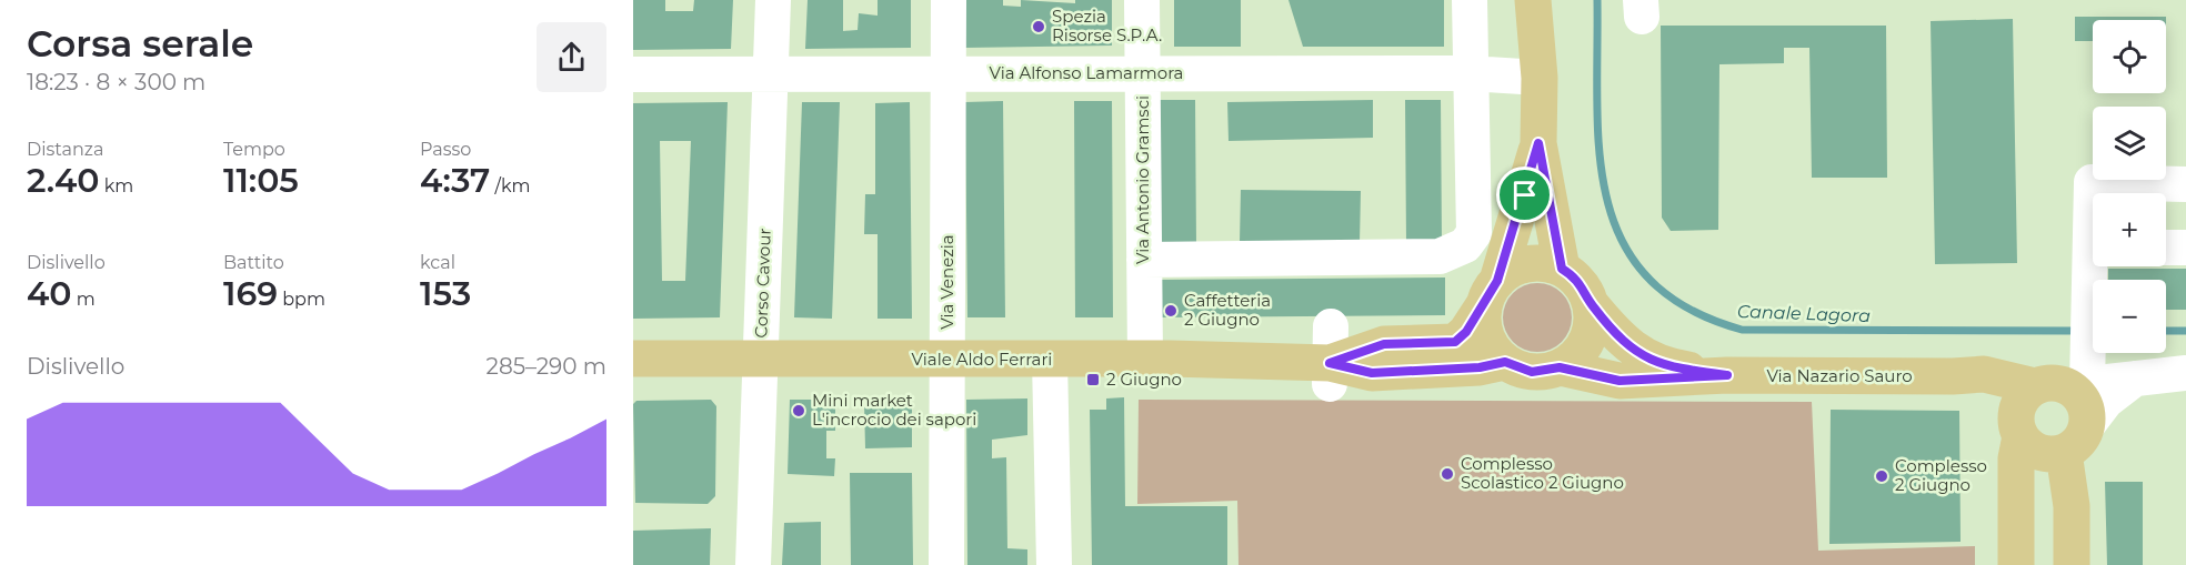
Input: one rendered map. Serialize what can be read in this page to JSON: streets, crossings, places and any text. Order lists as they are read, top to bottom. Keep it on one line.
{"streets":{"main road":["Viale Aldo Ferrari","Via Nazario Sauro"],"street":["Via Alfonso Lamarmora","Via Antonio Gramsci","Via Venezia","Corso Cavour"]},"crossings":[["Via Alfonso Lamarmora","Via Antonio Gramsci"],["Via Alfonso Lamarmora","Via Venezia"],["Via Alfonso Lamarmora","Corso Cavour"],["Via Antonio Gramsci","Viale Aldo Ferrari"],["Via Venezia","Viale Aldo Ferrari"],["Corso Cavour","Viale Aldo Ferrari"],["Viale Aldo Ferrari","Via Nazario Sauro"]],"water":["Canale Lagora"],"places":{"other":["Spezia Risorse S.P.A.","Caffetteria 2 Giugno","Mini market L'incrocio dei sapori","Complesso Scolastico 2 Giugno","Complesso 2 Giugno"],"transit":["2 Giugno"]},"page":{"heading":["Corsa serale","18:23 · 8 × 300 m"],"map_buttons":["+","−"],"stats":[["Distanza","2.40 km"],["Tempo","11:05"],["Passo","4:37 /km"],["Dislivello","40 m"],["Battito","169 bpm"],["kcal","153"]],"chart":["Dislivello","285–290 m"]}}
